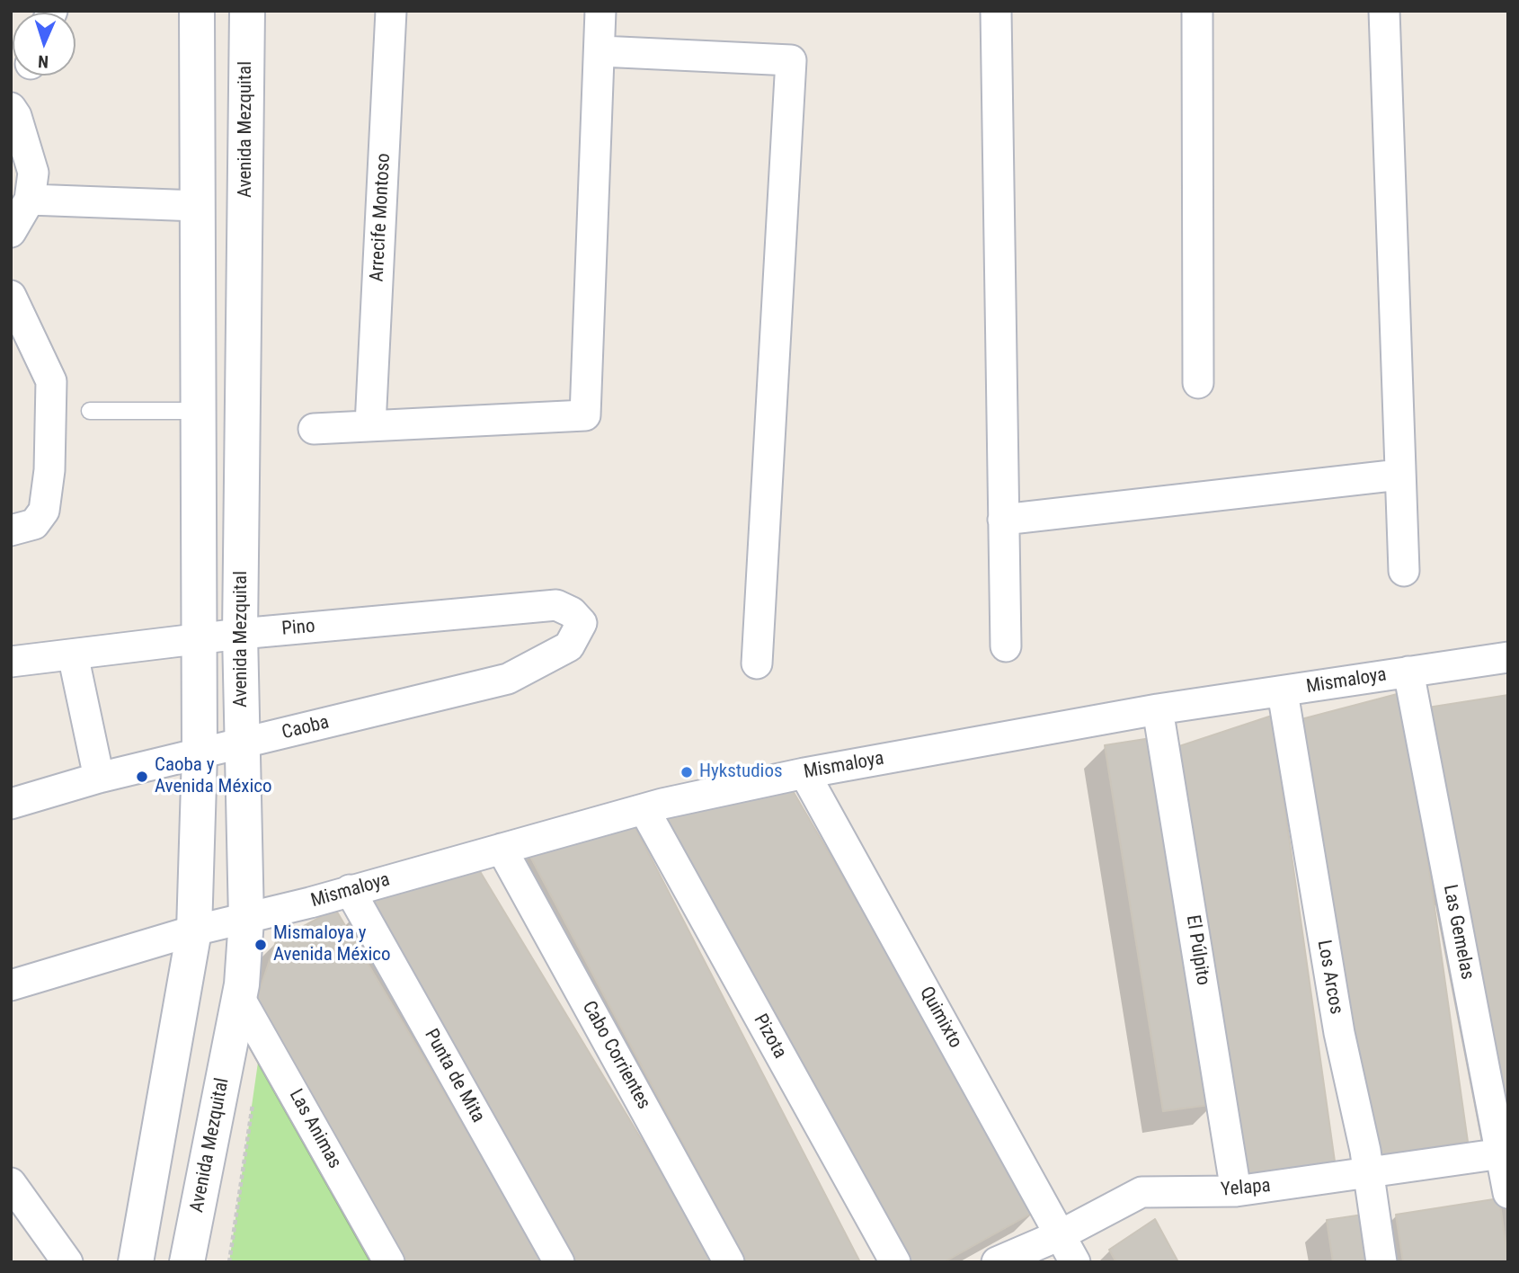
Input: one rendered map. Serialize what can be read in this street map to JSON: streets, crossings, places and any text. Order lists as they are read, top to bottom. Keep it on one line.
{"streets":{"main road":["Avenida Mezquital"],"street":["Arrecife Montoso","Pino","Mismaloya","Caoba","Las Gemelas","El Púlpito","Los Arcos","Quimixto","Pizota","Cabo Corrientes","Punta de Mita","Las Animas","Yelapa"]},"crossings":[["Avenida Mezquital","Pino"],["Avenida Mezquital","Mismaloya"],["Avenida Mezquital","Caoba"],["Avenida Mezquital","Las Animas"],["Pino","Caoba"],["Mismaloya","Las Gemelas"],["Mismaloya","El Púlpito"],["Mismaloya","Los Arcos"],["Mismaloya","Quimixto"],["Mismaloya","Pizota"],["Mismaloya","Cabo Corrientes"],["Mismaloya","Punta de Mita"],["Las Gemelas","Yelapa"],["El Púlpito","Yelapa"],["Los Arcos","Yelapa"],["Quimixto","Yelapa"]],"places":["Hykstudios","Caoba y Avenida México","Mismaloya y Avenida México"],"north":"bottom"}
